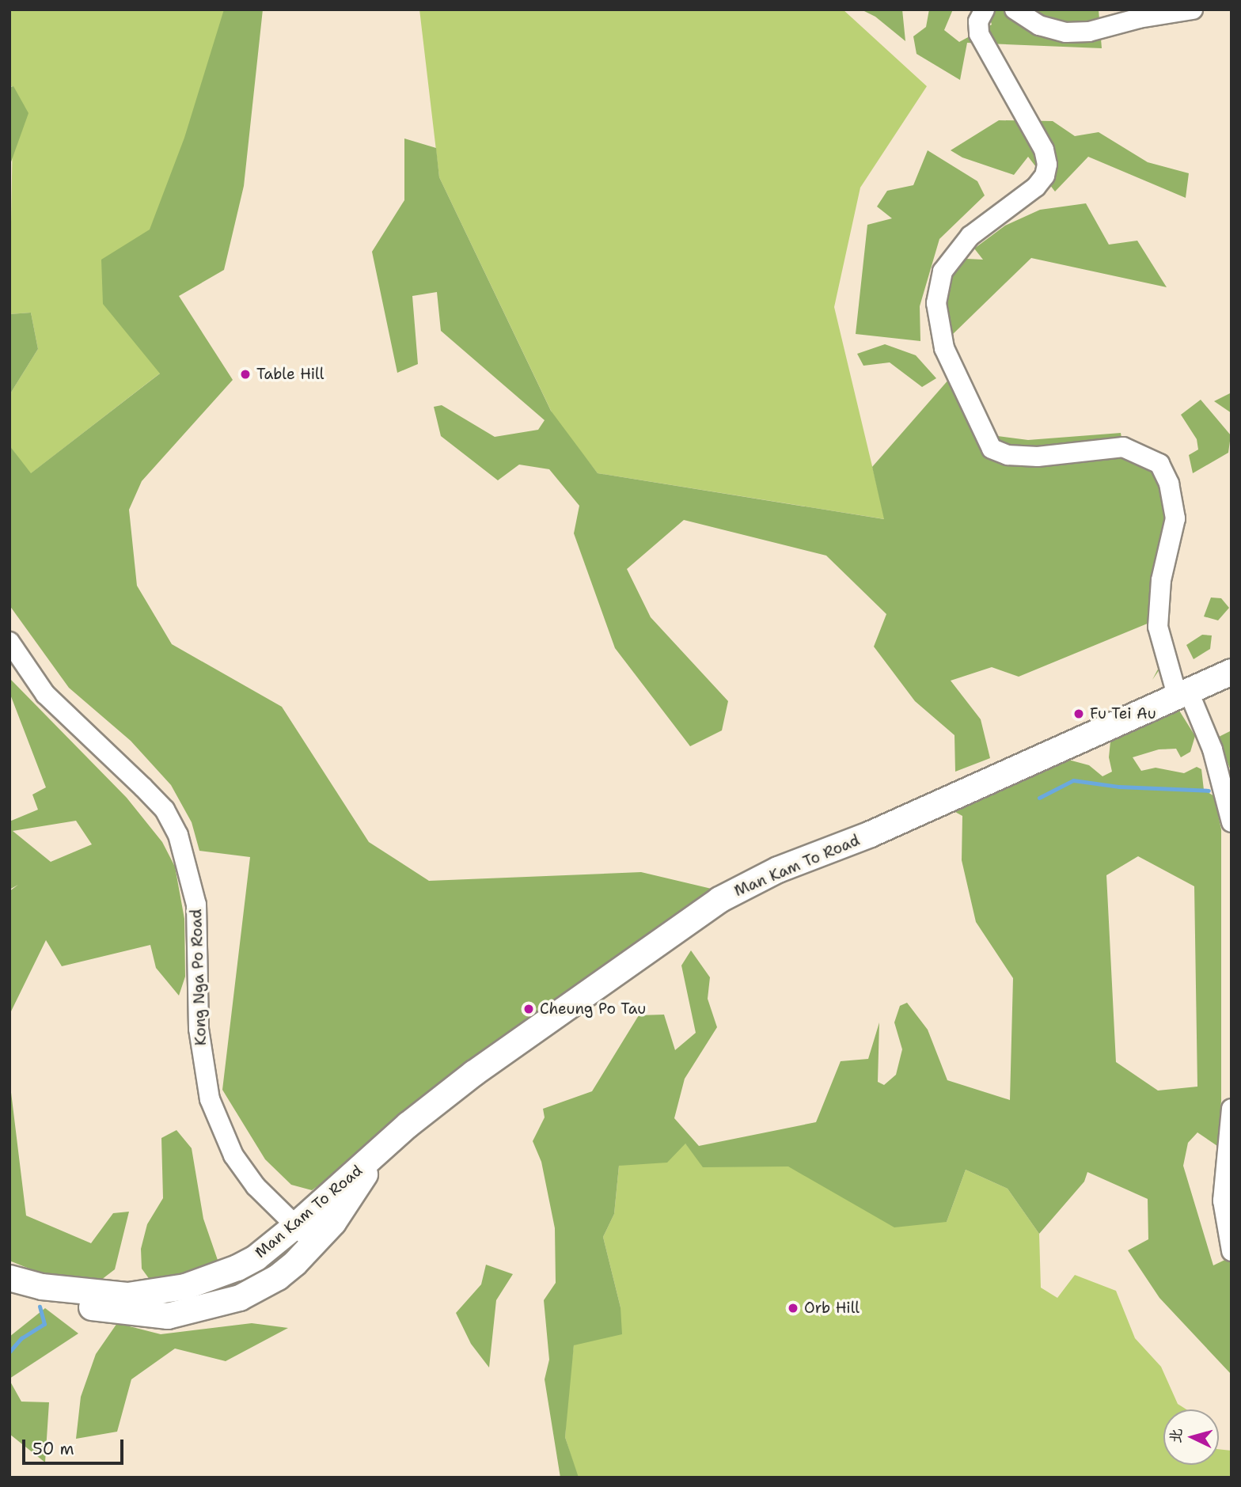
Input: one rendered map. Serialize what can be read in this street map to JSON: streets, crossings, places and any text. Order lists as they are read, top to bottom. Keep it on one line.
{"streets":{"main road":["Man Kam To Road"],"street":["Kong Nga Po Road"]},"crossings":[["Man Kam To Road","Kong Nga Po Road"]],"places":["Table Hill","Fu Tei Au","Cheung Po Tau","Orb Hill"],"scale_bar":"50 m","north":"left"}
